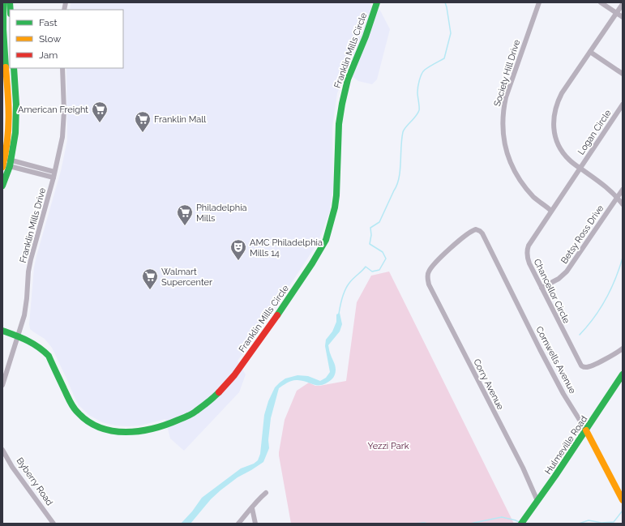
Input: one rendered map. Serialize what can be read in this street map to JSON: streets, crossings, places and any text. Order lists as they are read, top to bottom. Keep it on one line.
{"streets":{"street":["Franklin Mills Circle","Society Hill Drive","Logan Circle","Franklin Mills Drive","Betsy Ross Drive","Chancellor Circle","Cornwells Avenue","Corry Avenue","Hulmeville Road","Byberry Road"]},"crossings":[["Franklin Mills Circle","Franklin Mills Drive"],["Society Hill Drive","Chancellor Circle"],["Logan Circle","Chancellor Circle"],["Betsy Ross Drive","Chancellor Circle"],["Cornwells Avenue","Corry Avenue"],["Cornwells Avenue","Hulmeville Road"],["Corry Avenue","Hulmeville Road"]],"parks":["Yezzi Park"],"places":{"supermarket":["American Freight","Franklin Mall","Philadelphia Mills","Walmart Supercenter"],"theatre":["AMC Philadelphia Mills 14"]},"legend":["Fast","Slow","Jam"]}
